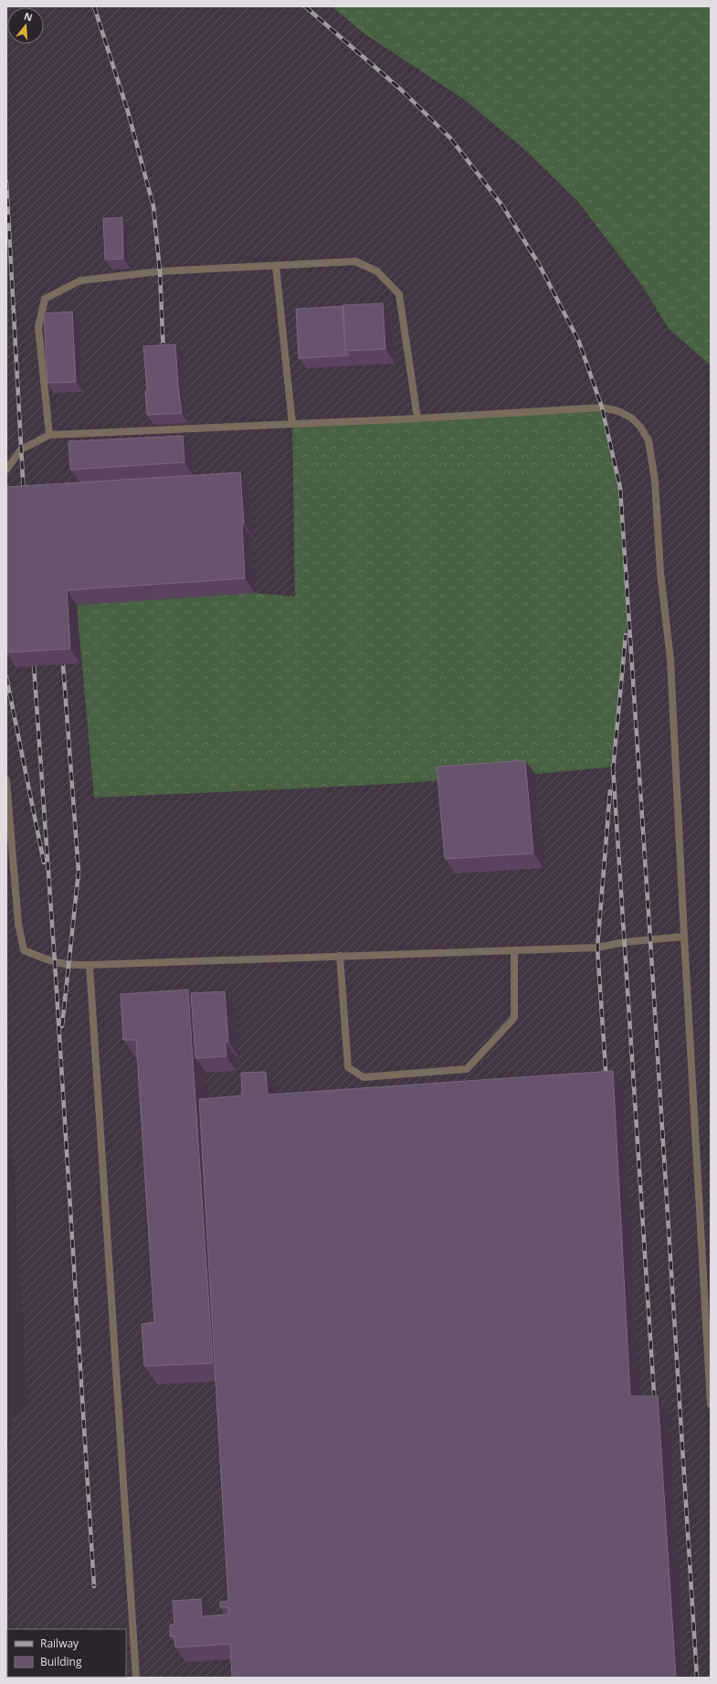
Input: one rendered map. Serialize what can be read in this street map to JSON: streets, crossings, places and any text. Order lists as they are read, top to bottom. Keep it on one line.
{"legend":["Railway","Building"],"north":"top"}
